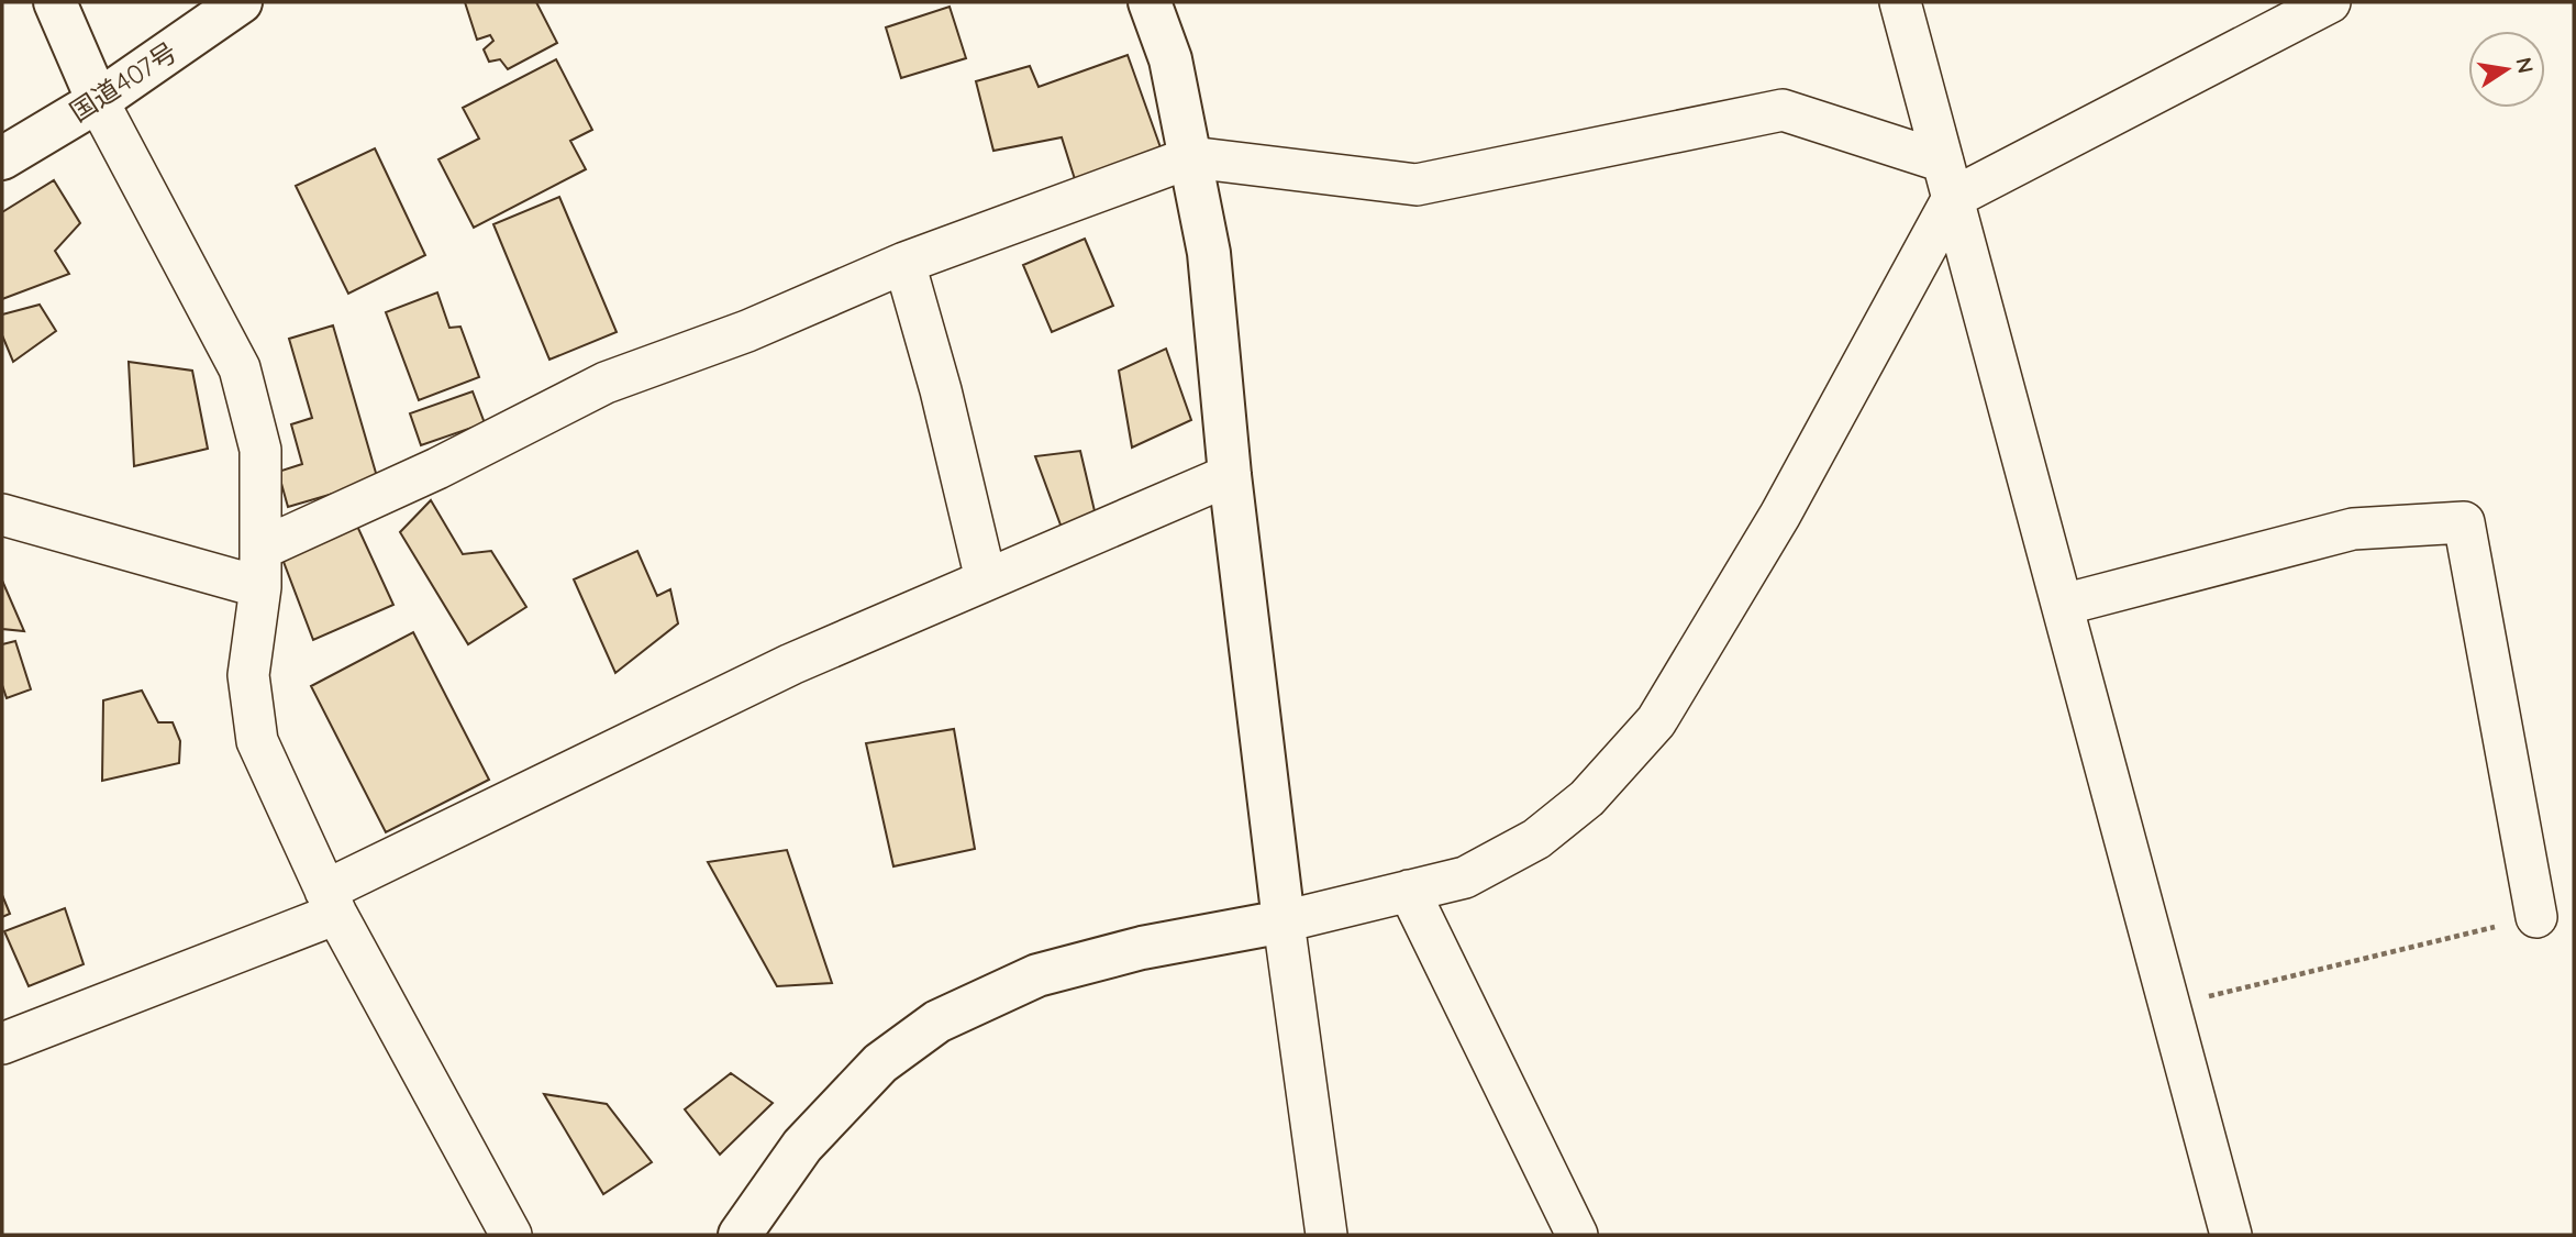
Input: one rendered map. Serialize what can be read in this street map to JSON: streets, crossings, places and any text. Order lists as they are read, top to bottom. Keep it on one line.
{"streets":{"main road":["国道407号"]},"north":"right"}
